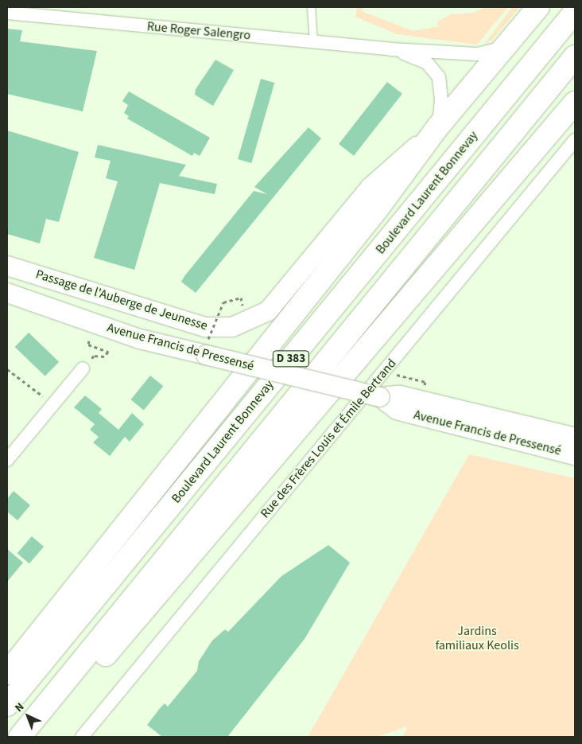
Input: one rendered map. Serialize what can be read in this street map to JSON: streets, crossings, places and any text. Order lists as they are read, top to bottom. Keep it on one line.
{"streets":{"highway":["Boulevard Laurent Bonnevay","D 383"],"street":["Rue Roger Salengro","Passage de l'Auberge de Jeunesse","Avenue Francis de Pressensé","Rue des Frères Louis et Émile Bertrand"]},"crossings":[["Rue Roger Salengro","Passage de l'Auberge de Jeunesse"]],"parks":["Jardins familiaux Keolis"],"north":"top left"}
